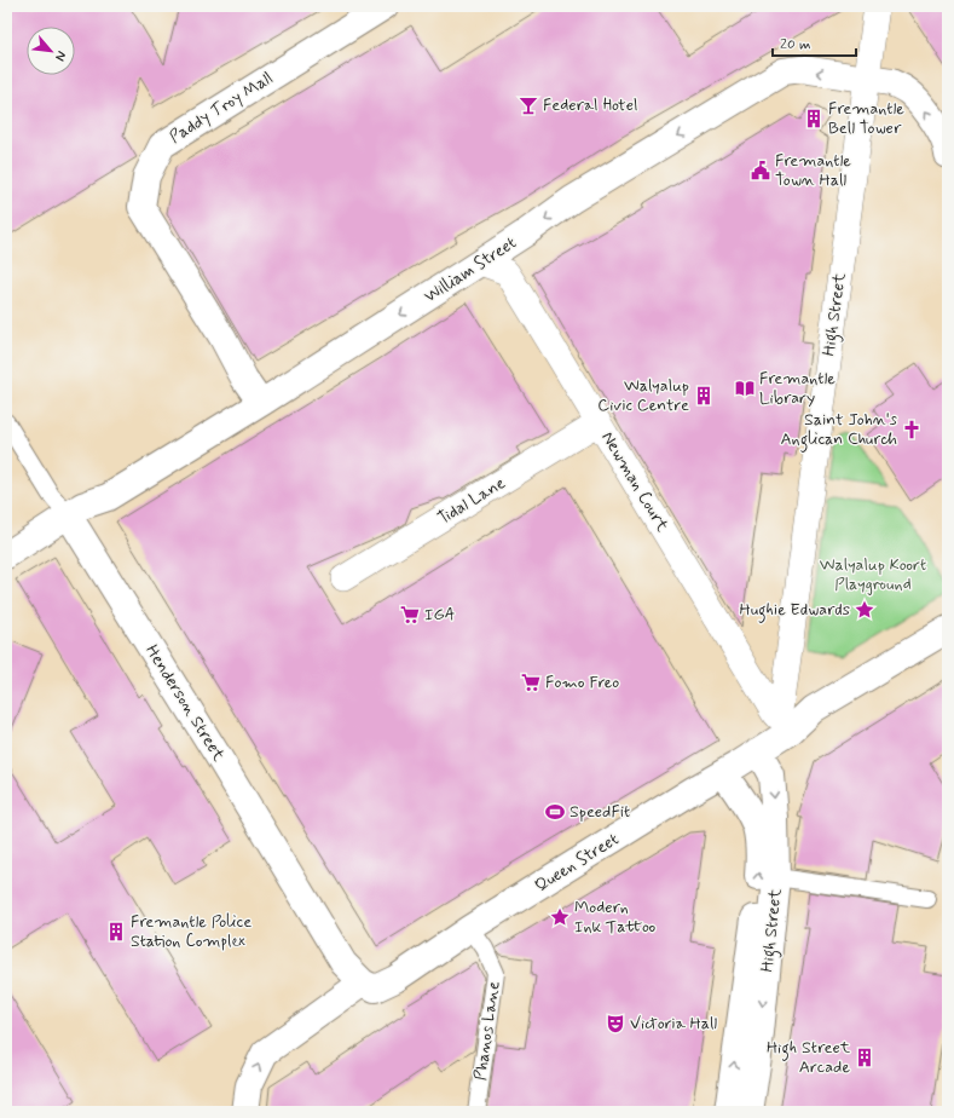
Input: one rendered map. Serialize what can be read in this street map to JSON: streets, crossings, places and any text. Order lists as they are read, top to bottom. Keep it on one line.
{"streets":{"street":["Paddy Troy Mall","William Street","High Street","Newman Court","Tidal Lane","Henderson Street","Queen Street"],"lane":["Phanos Lane"]},"crossings":[["Paddy Troy Mall","William Street"],["William Street","High Street"],["William Street","Newman Court"],["William Street","Henderson Street"],["High Street","Newman Court"],["High Street","Queen Street"],["Newman Court","Tidal Lane"],["Newman Court","Queen Street"],["Henderson Street","Queen Street"],["Queen Street","Phanos Lane"]],"one_way":["William Street"],"parks":["Walyalup Koort Playground"],"places":{"bar":["Federal Hotel"],"building":["Fremantle Bell Tower","Walyalup Civic Centre","Fremantle Police Station Complex","High Street Arcade"],"public building":["Fremantle Town Hall"],"library":["Fremantle Library"],"church":["Saint John's Anglican Church"],"place":["Hughie Edwards","Modern Ink Tattoo"],"supermarket":["IGA","Fomo Freo"],"sports":["SpeedFit"],"theatre":["Victoria Hall"]},"scale_bar":"20 m","north":"bottom right"}
